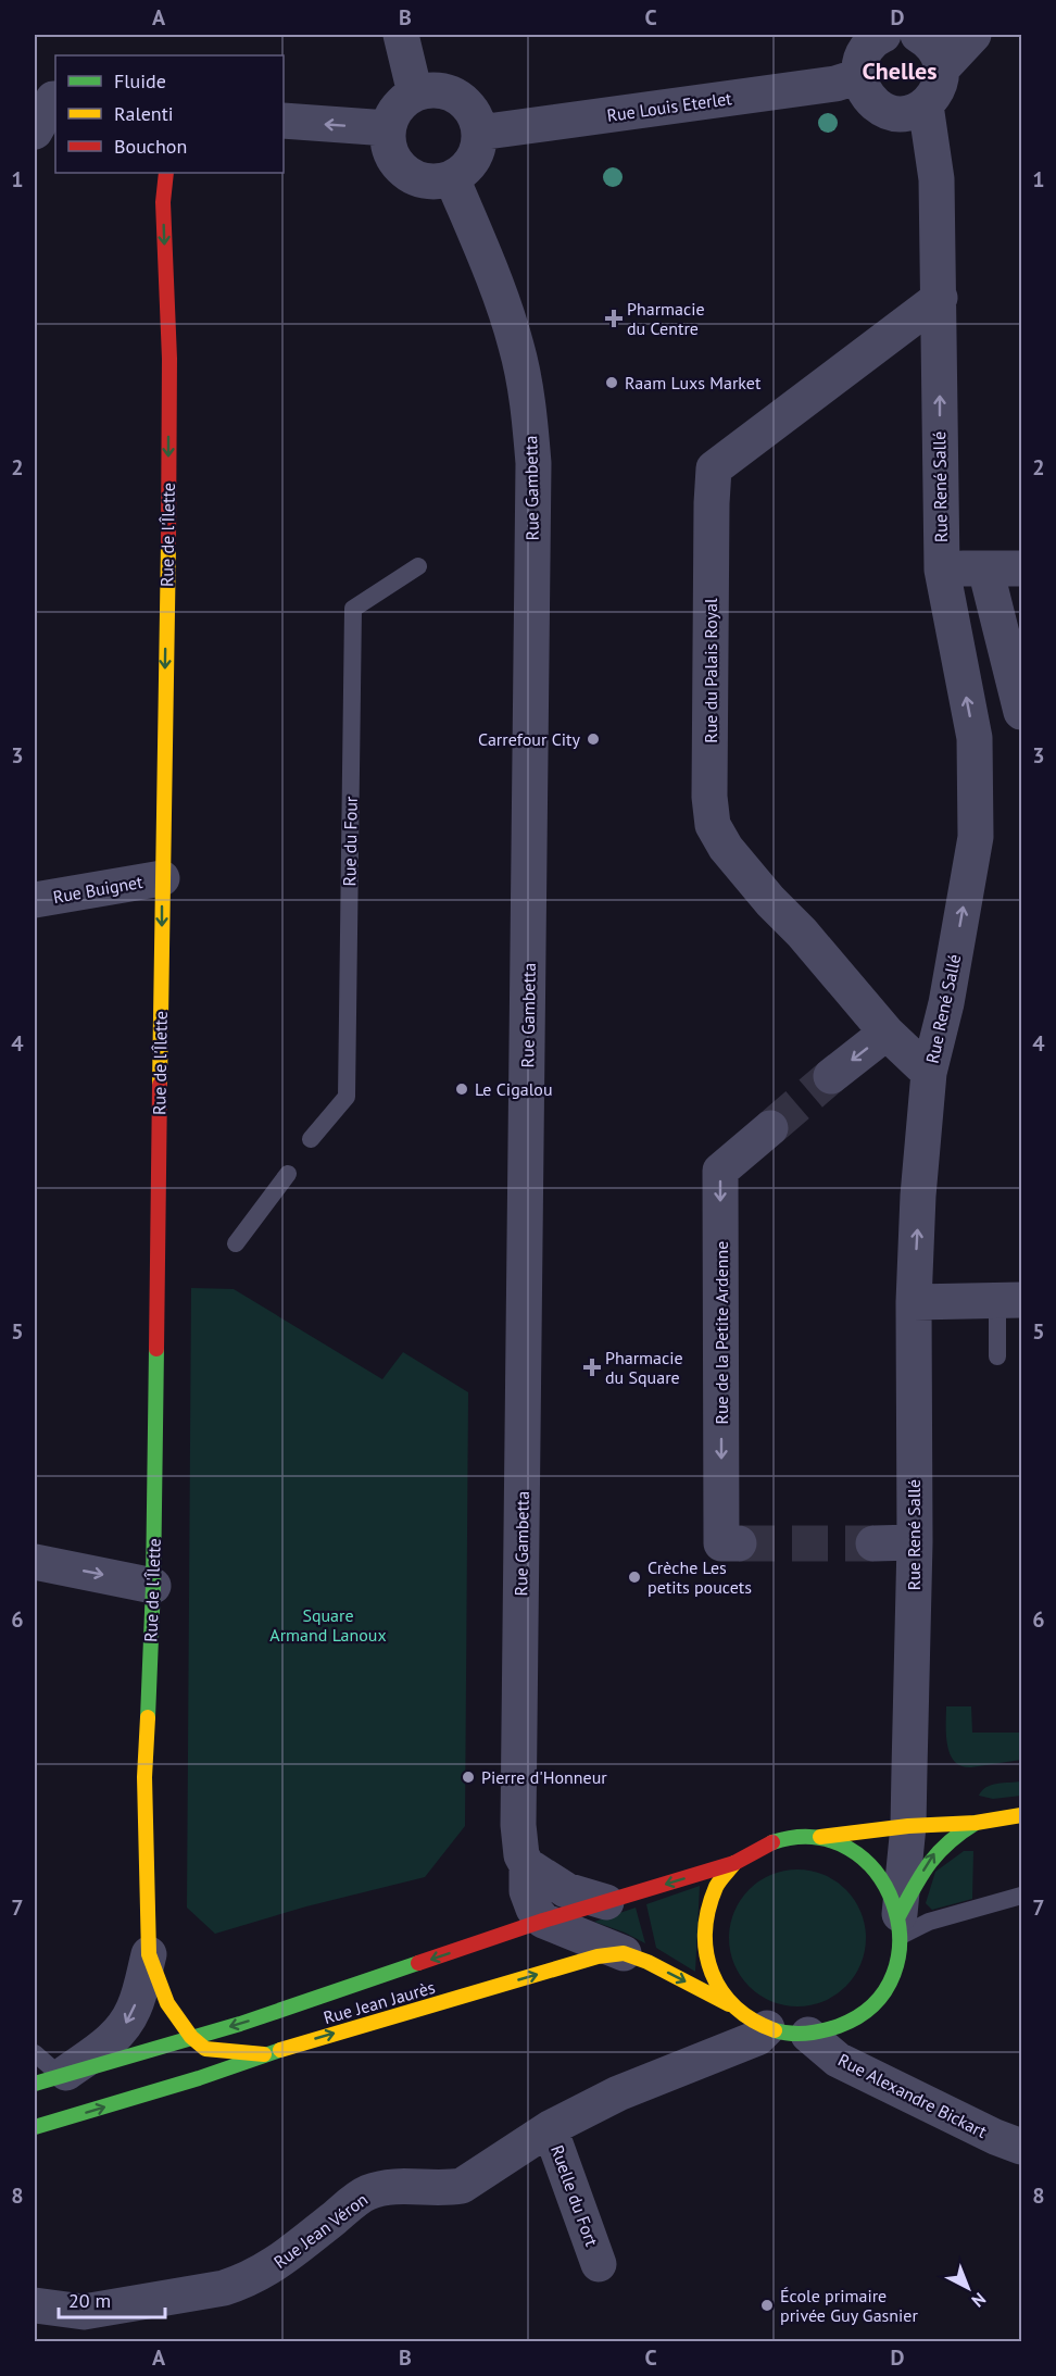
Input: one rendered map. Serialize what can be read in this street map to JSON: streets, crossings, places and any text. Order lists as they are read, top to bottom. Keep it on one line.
{"streets":{"main road":["Rue de l'Îlette","Rue Jean Jaurès"],"street":["Rue Louis Eterlet","Rue René Sallé","Rue Gambetta","Rue du Palais Royal","Rue Buignet","Rue de la Petite Ardenne","Rue Alexandre Bickart","Ruelle du Fort","Rue Jean Véron"],"lane":["Rue du Four"]},"crossings":[["Rue Louis Eterlet","Rue Gambetta"],["Rue René Sallé","Rue du Palais Royal"],["Rue René Sallé","Rue Jean Jaurès"],["Rue René Sallé","Rue Alexandre Bickart"],["Rue René Sallé","Rue Jean Véron"],["Rue Gambetta","Rue Jean Jaurès"],["Rue de l'Îlette","Rue Buignet"],["Rue de l'Îlette","Rue Jean Jaurès"],["Rue Jean Jaurès","Rue Alexandre Bickart"],["Rue Jean Jaurès","Rue Jean Véron"],["Rue Alexandre Bickart","Rue Jean Véron"],["Ruelle du Fort","Rue Jean Véron"]],"one_way":["Rue René Sallé","Rue de l'Îlette","Rue de la Petite Ardenne"],"districts":["Chelles"],"parks":["Square Armand Lanoux"],"places":{"health":["Pharmacie du Centre","Pharmacie du Square"],"other":["Raam Luxs Market","Carrefour City","Le Cigalou","Crèche Les petits poucets","Pierre d'Honneur","École primaire privée Guy Gasnier"]},"legend":["Fluide","Ralenti","Bouchon"],"scale_bar":"20 m","north":"bottom right","grid":{"columns":["A","B","C","D"],"rows":["1","2","3","4","5","6","7","8"]}}
